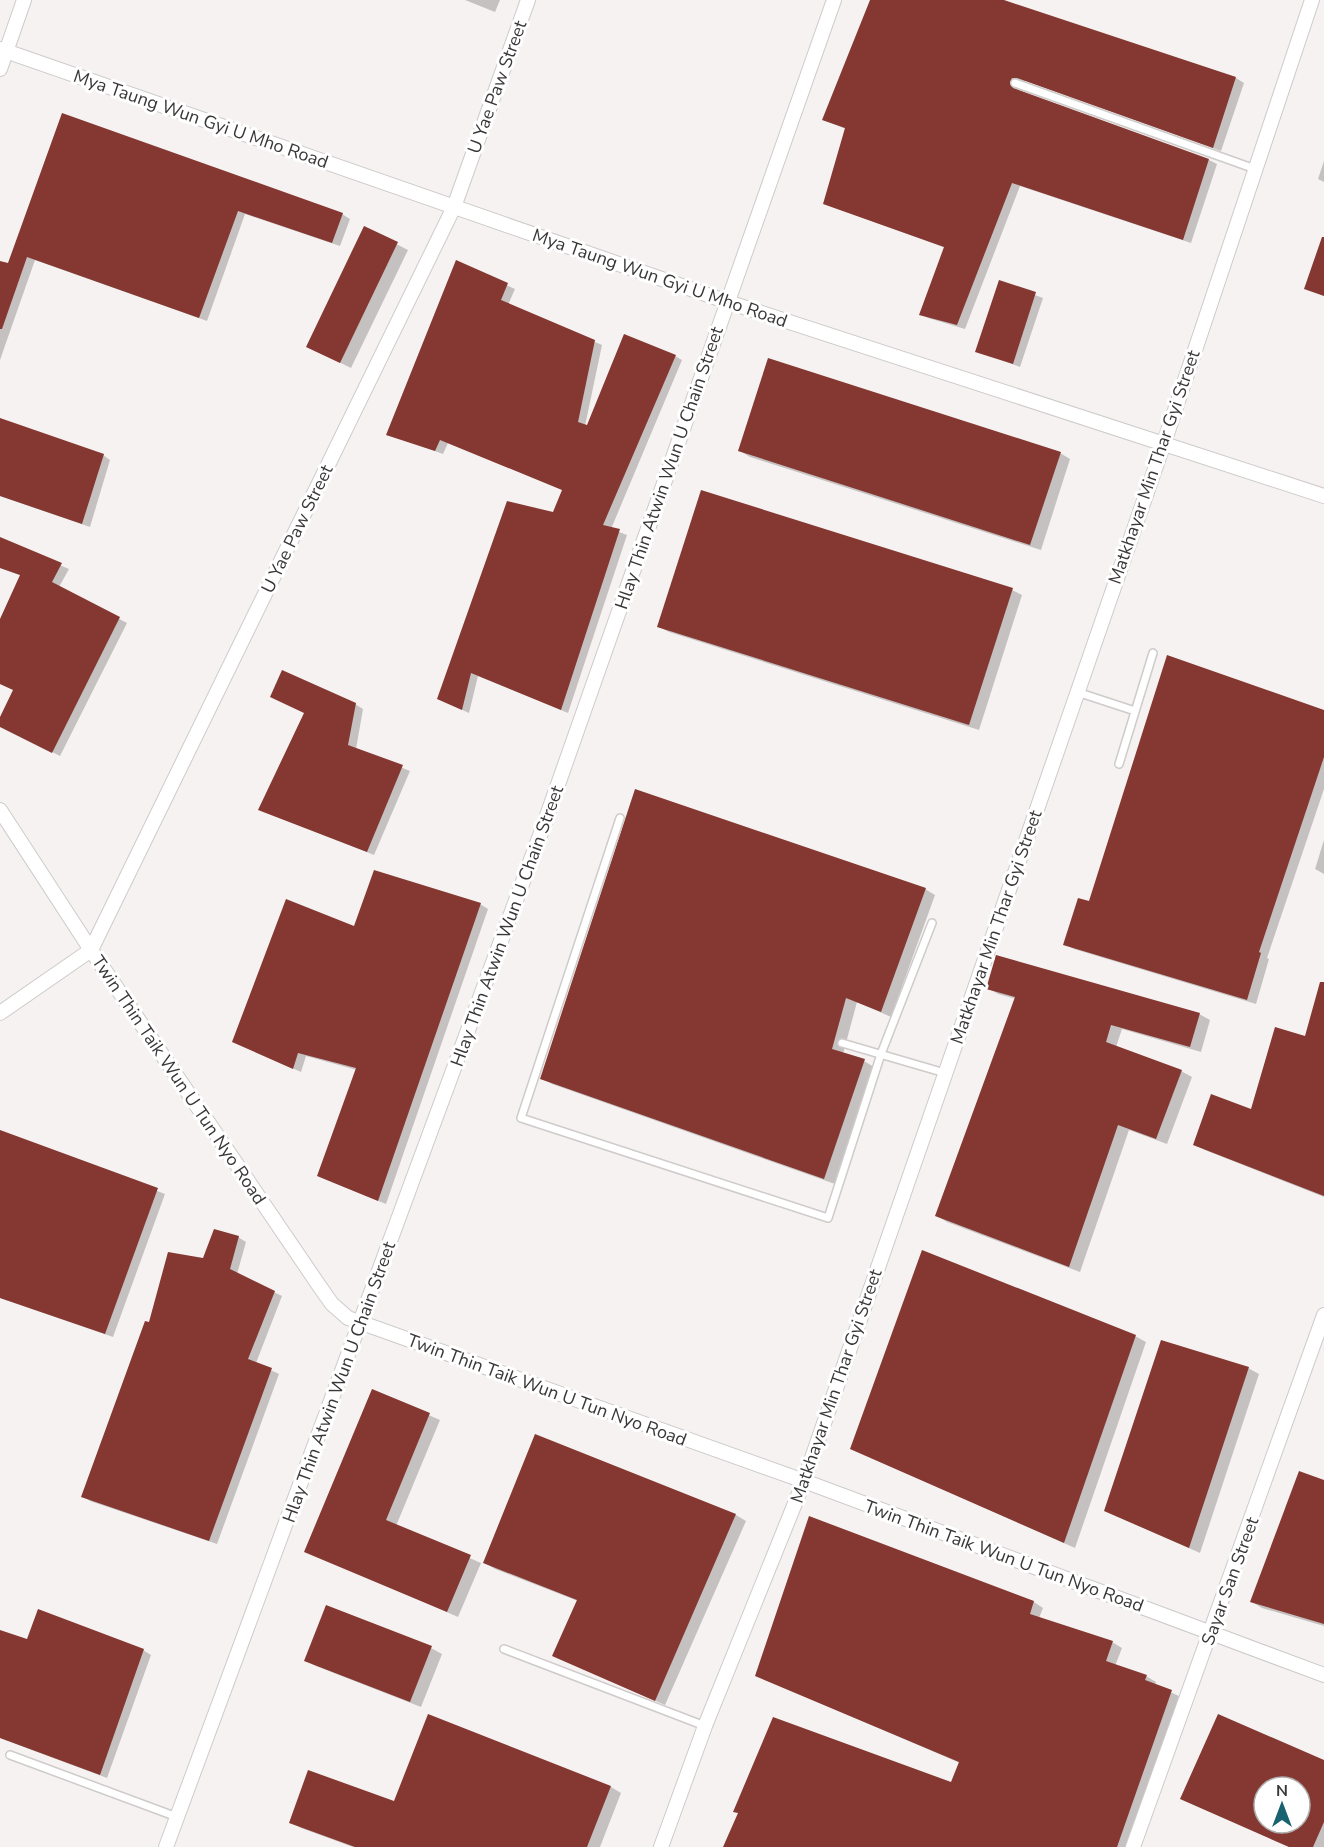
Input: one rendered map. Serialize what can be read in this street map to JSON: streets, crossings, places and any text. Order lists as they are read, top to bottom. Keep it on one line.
{"streets":{"street":["U Yae Paw Street","Mya Taung Wun Gyi U Mho Road","Matkhayar Min Thar Gyi Street","Hlay Thin Atwin Wun U Chain Street","Twin Thin Taik Wun U Tun Nyo Road","Sayar San Street"]},"crossings":[["U Yae Paw Street","Mya Taung Wun Gyi U Mho Road"],["U Yae Paw Street","Twin Thin Taik Wun U Tun Nyo Road"],["Mya Taung Wun Gyi U Mho Road","Matkhayar Min Thar Gyi Street"],["Mya Taung Wun Gyi U Mho Road","Hlay Thin Atwin Wun U Chain Street"],["Matkhayar Min Thar Gyi Street","Twin Thin Taik Wun U Tun Nyo Road"],["Hlay Thin Atwin Wun U Chain Street","Twin Thin Taik Wun U Tun Nyo Road"],["Twin Thin Taik Wun U Tun Nyo Road","Sayar San Street"]],"north":"top"}
